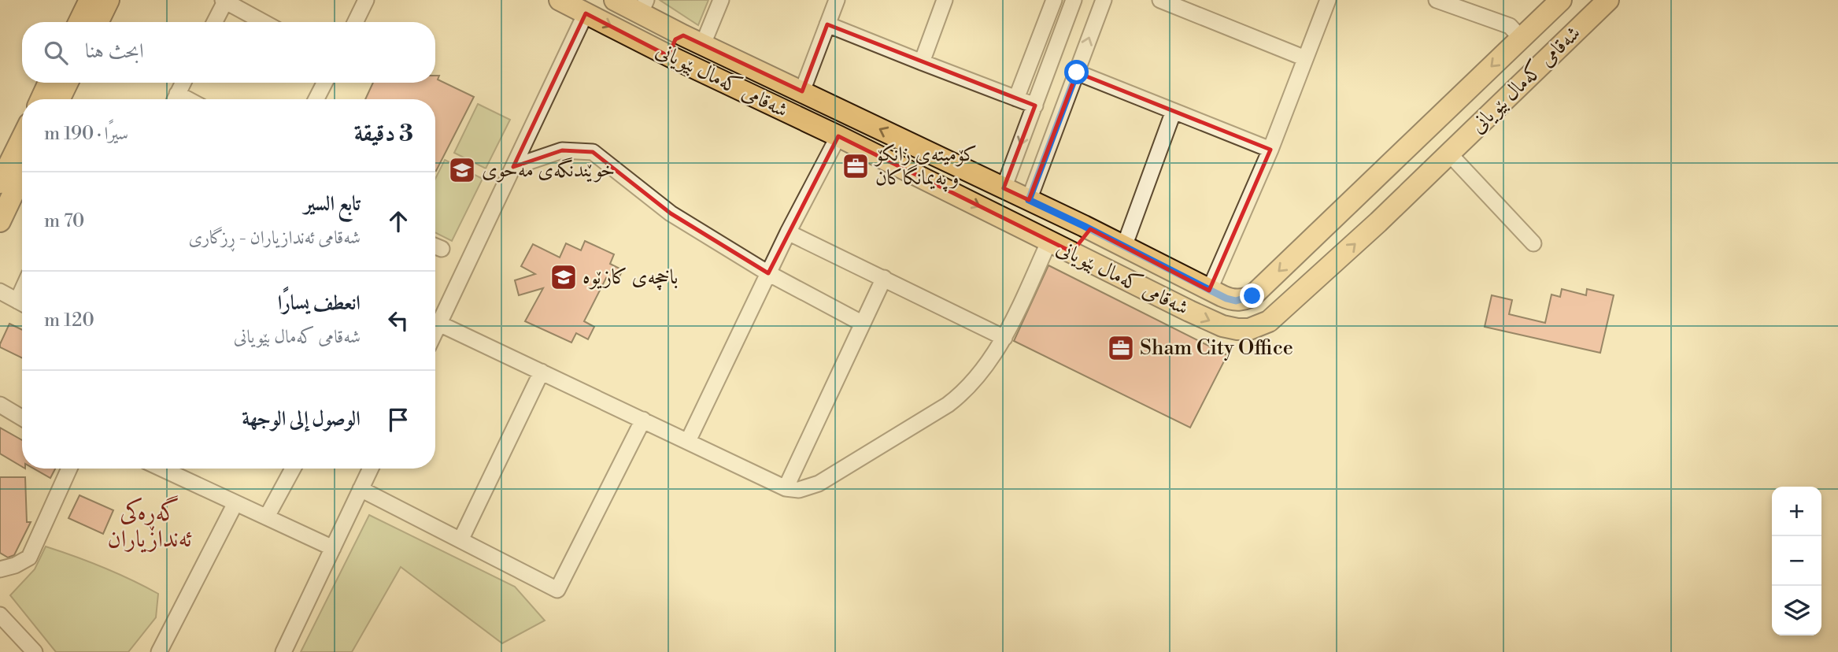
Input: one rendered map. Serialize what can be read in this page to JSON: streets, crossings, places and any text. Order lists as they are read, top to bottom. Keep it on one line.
{"streets":{"main road":["شەقامی کەمال بێویانی"]},"districts":["گەڕەکی ئەندازیاران"],"places":{"office":["کۆمیتەی زانکۆ و پەیمانگاکان","Sham City Office"],"school or university":["خوێندنگەی مەحوی","باخچەی کازێوە"]},"page":{"search":"ابحث هنا","heading":["3 دقيقة","سيرًا · 190 m"],"list":[["تابع السير","شەقامی ئەندازیاران - ڕزگاری","70 m"],["انعطف يسارًا","شەقامی کەمال بێویانی","120 m"],"الوصول إلى الوجهة"],"map_buttons":["+","−"]}}
